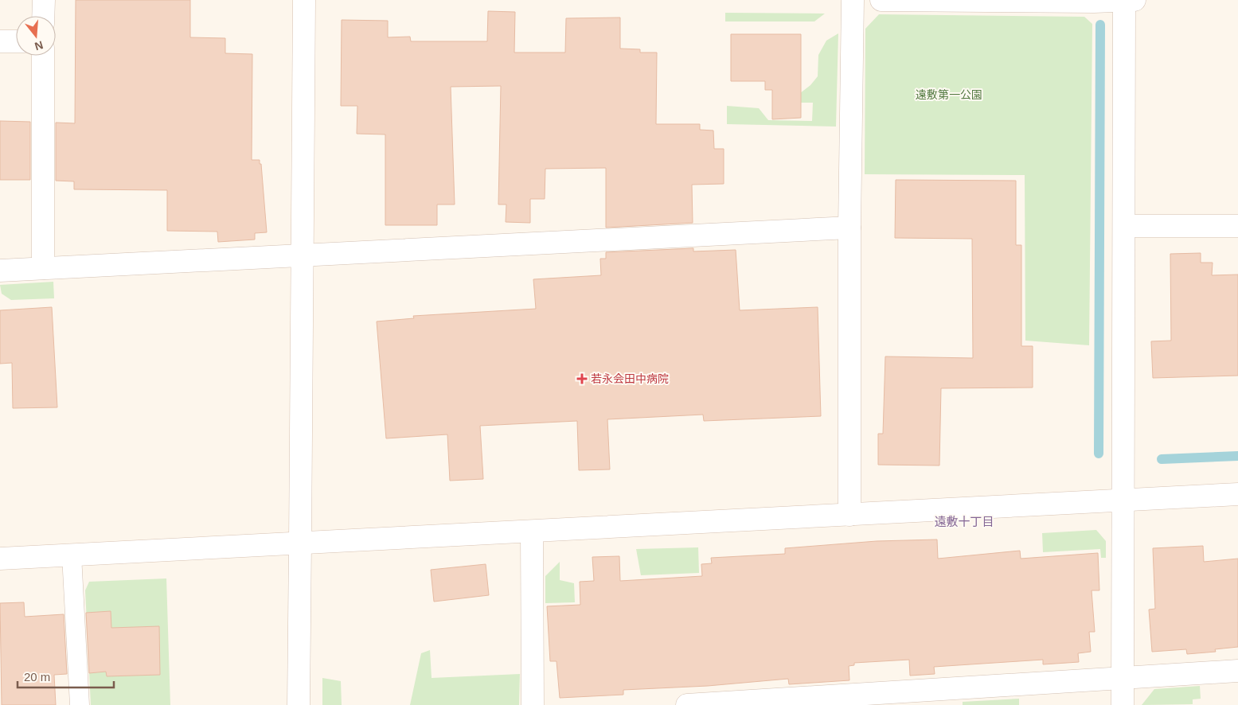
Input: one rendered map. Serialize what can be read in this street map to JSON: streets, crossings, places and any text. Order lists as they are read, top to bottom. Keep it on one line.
{"districts":["遠敷十丁目"],"parks":["遠敷第一公園"],"places":{"health":["若永会田中病院"]},"scale_bar":"20 m","north":"bottom"}
